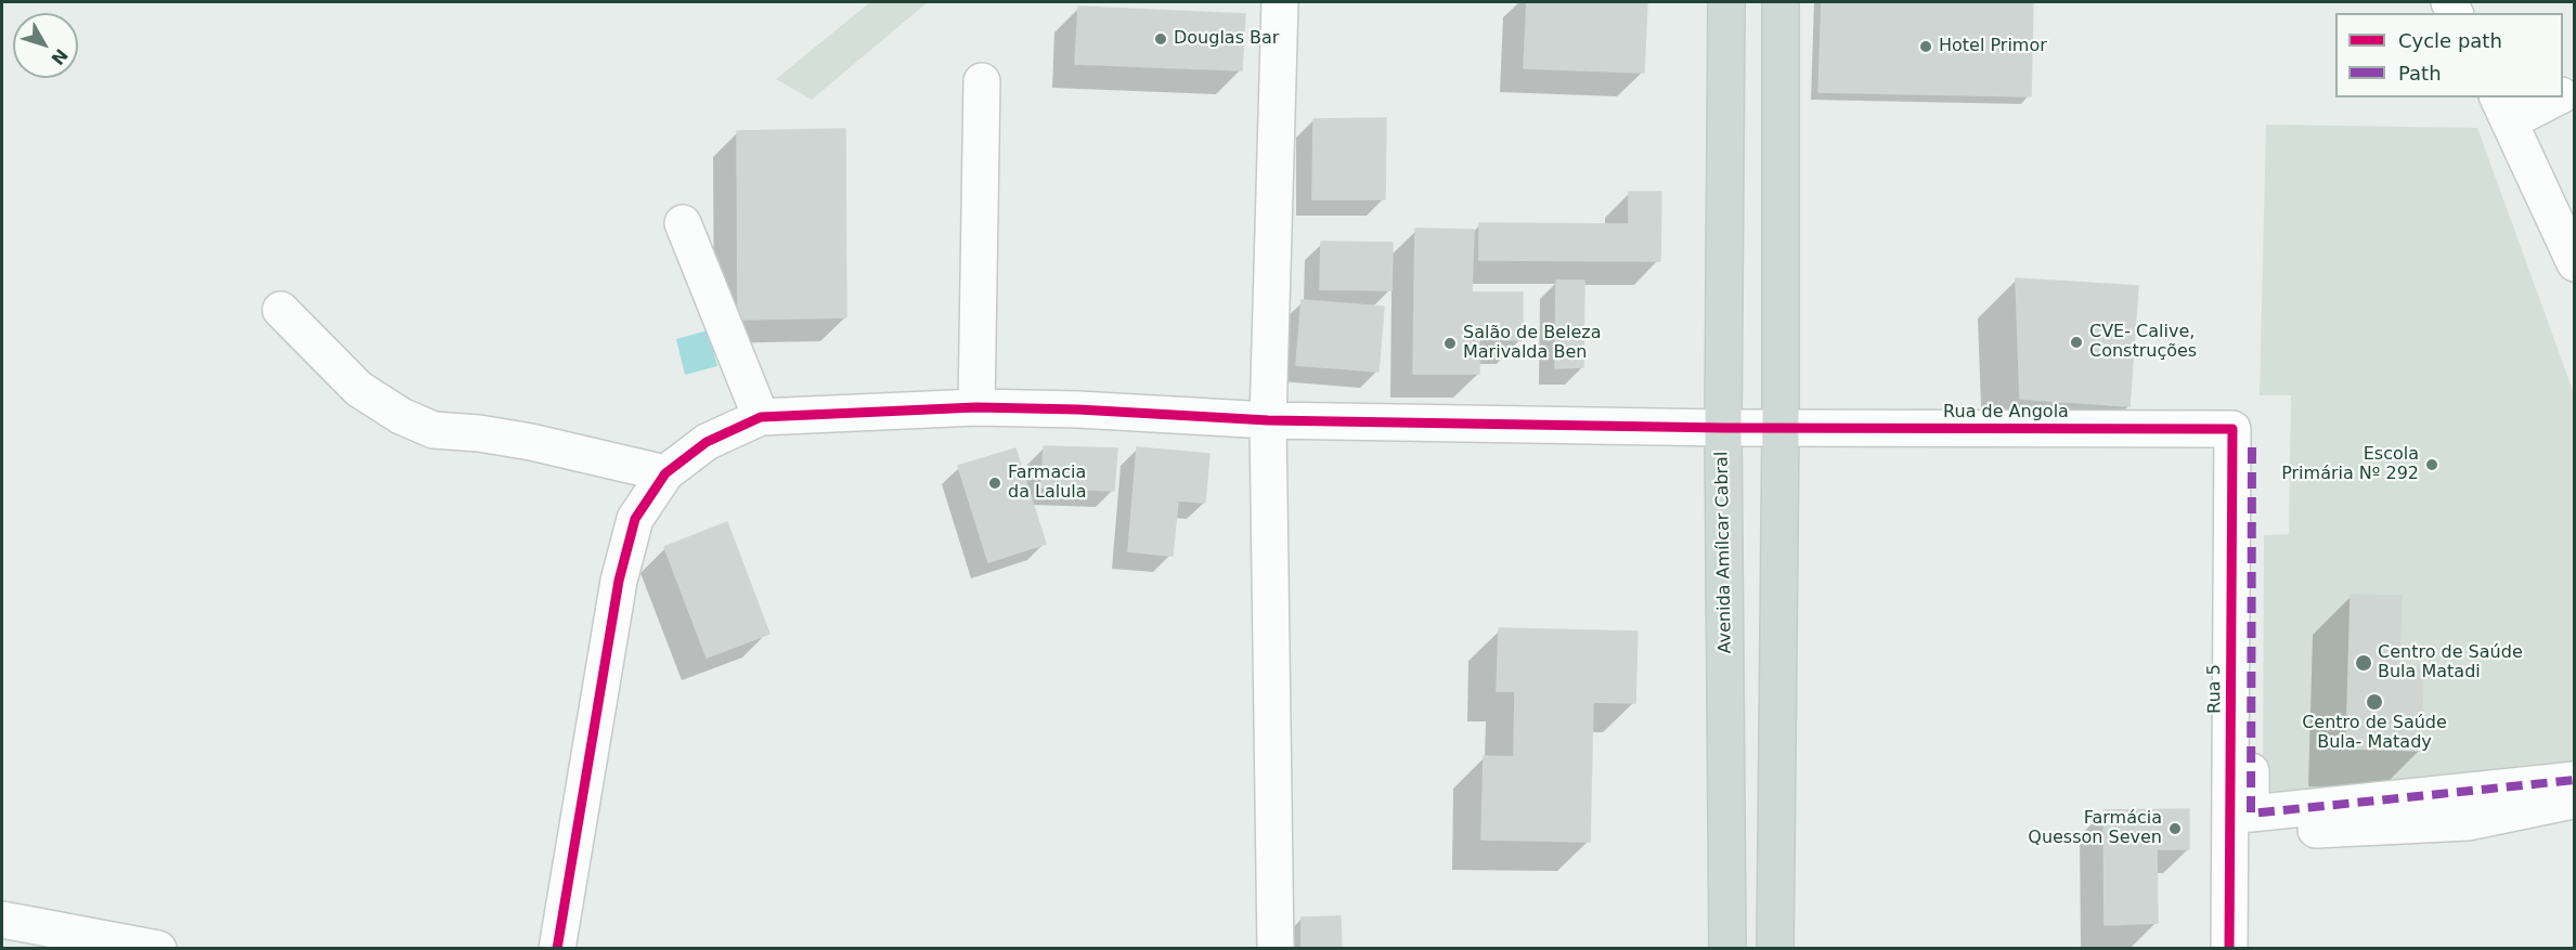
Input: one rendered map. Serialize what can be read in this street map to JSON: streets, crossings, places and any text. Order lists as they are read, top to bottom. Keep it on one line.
{"streets":{"main road":["Avenida Amílcar Cabral"],"street":["Rua de Angola","Rua 5"]},"crossings":[["Rua de Angola","Avenida Amílcar Cabral"],["Rua de Angola","Rua 5"]],"places":["Douglas Bar","Hotel Primor","CVE- Calive, Construções","Salão de Beleza Marivalda Ben","Escola Primária Nº 292","Farmacia da Lalula","Centro de Saúde Bula Matadi","Centro de Saúde Bula- Matady","Farmácia Quesson Seven"],"legend":["Cycle path","Path"],"north":"bottom right"}
